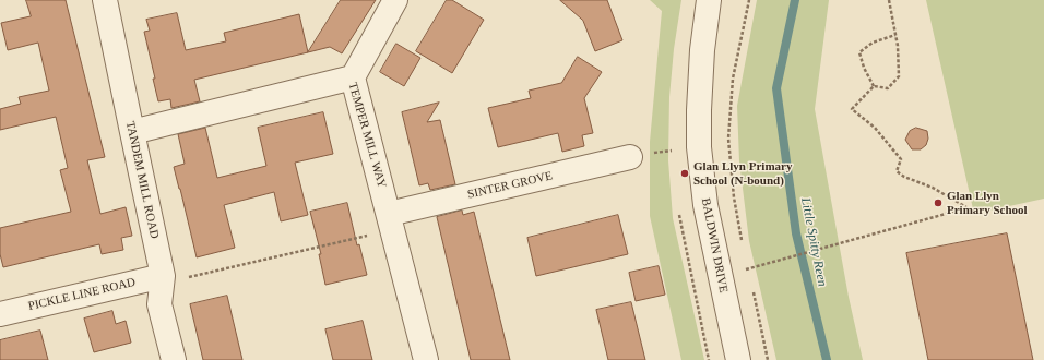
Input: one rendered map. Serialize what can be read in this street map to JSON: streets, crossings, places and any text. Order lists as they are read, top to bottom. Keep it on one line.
{"streets":{"street":["TEMPER MILL WAY","TANDEM MILL ROAD","SINTER GROVE","BALDWIN DRIVE","PICKLE LINE ROAD"]},"crossings":[["TEMPER MILL WAY","TANDEM MILL ROAD"],["TEMPER MILL WAY","SINTER GROVE"],["TANDEM MILL ROAD","PICKLE LINE ROAD"]],"water":["Little Spitty Reen"],"places":["Glan Llyn Primary School (N-bound)","Glan Llyn Primary School"]}
